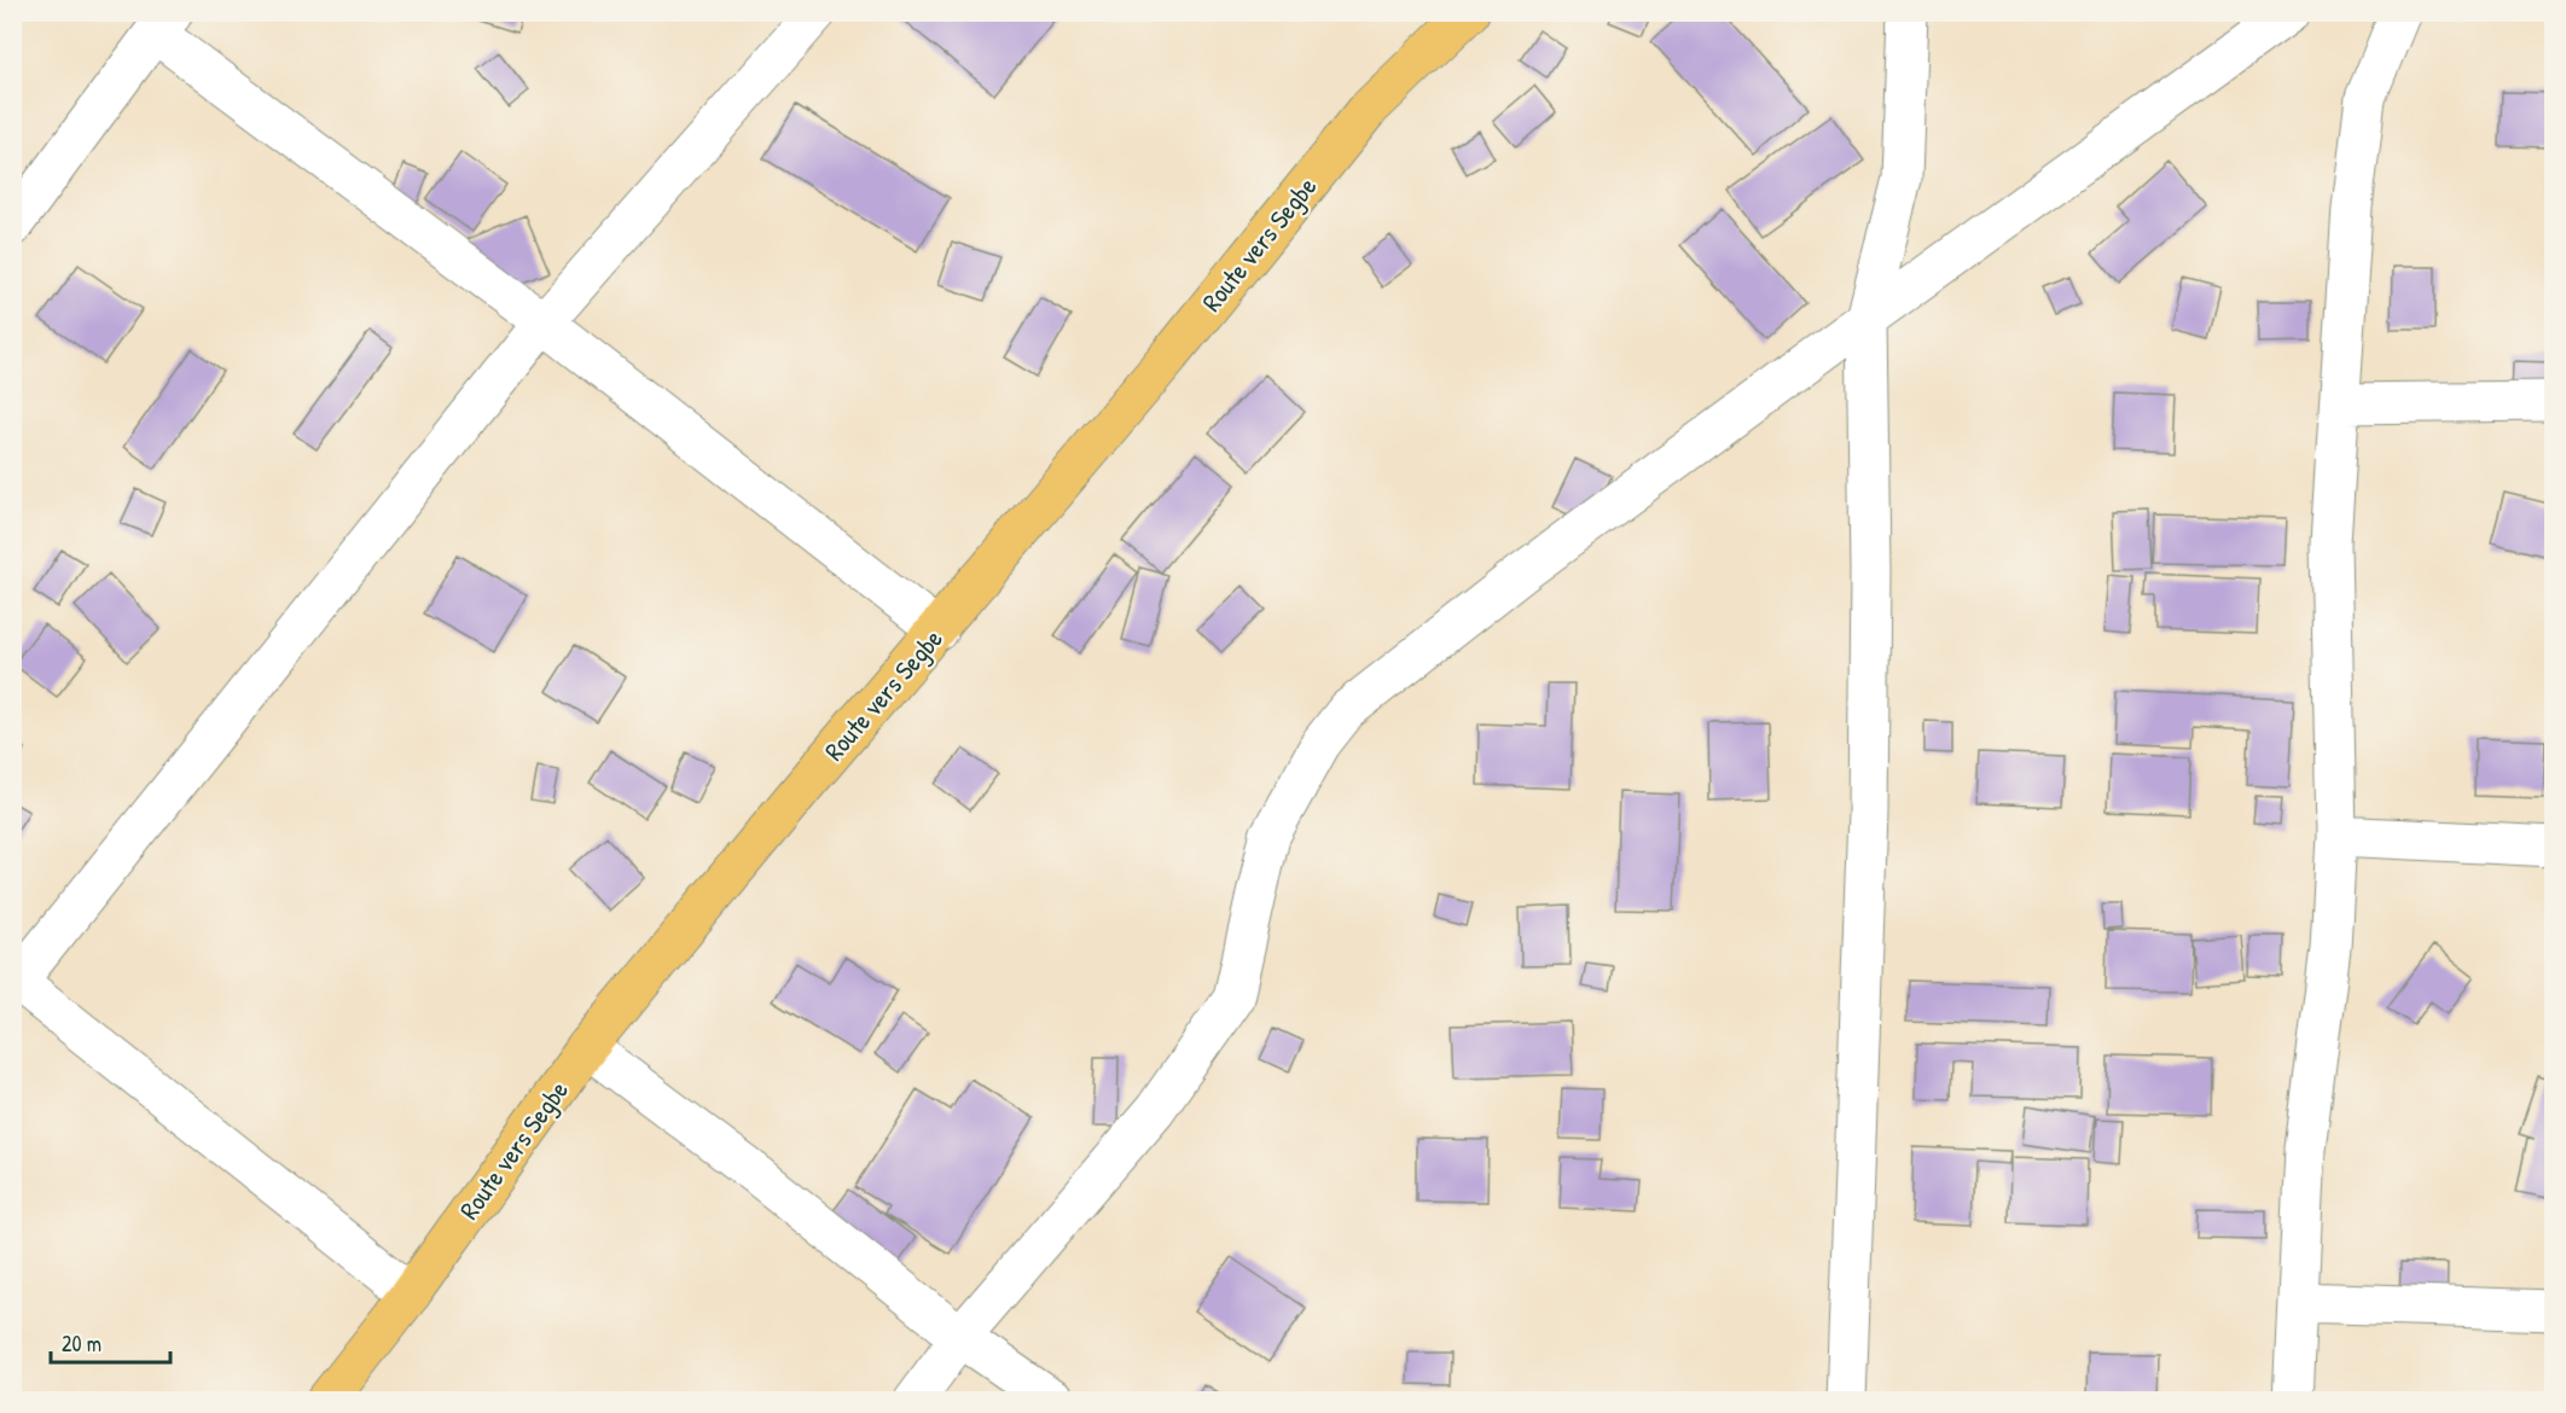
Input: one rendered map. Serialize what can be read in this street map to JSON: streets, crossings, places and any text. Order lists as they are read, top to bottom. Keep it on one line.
{"streets":{"main road":["Route vers Segbe"]},"scale_bar":"20 m"}
